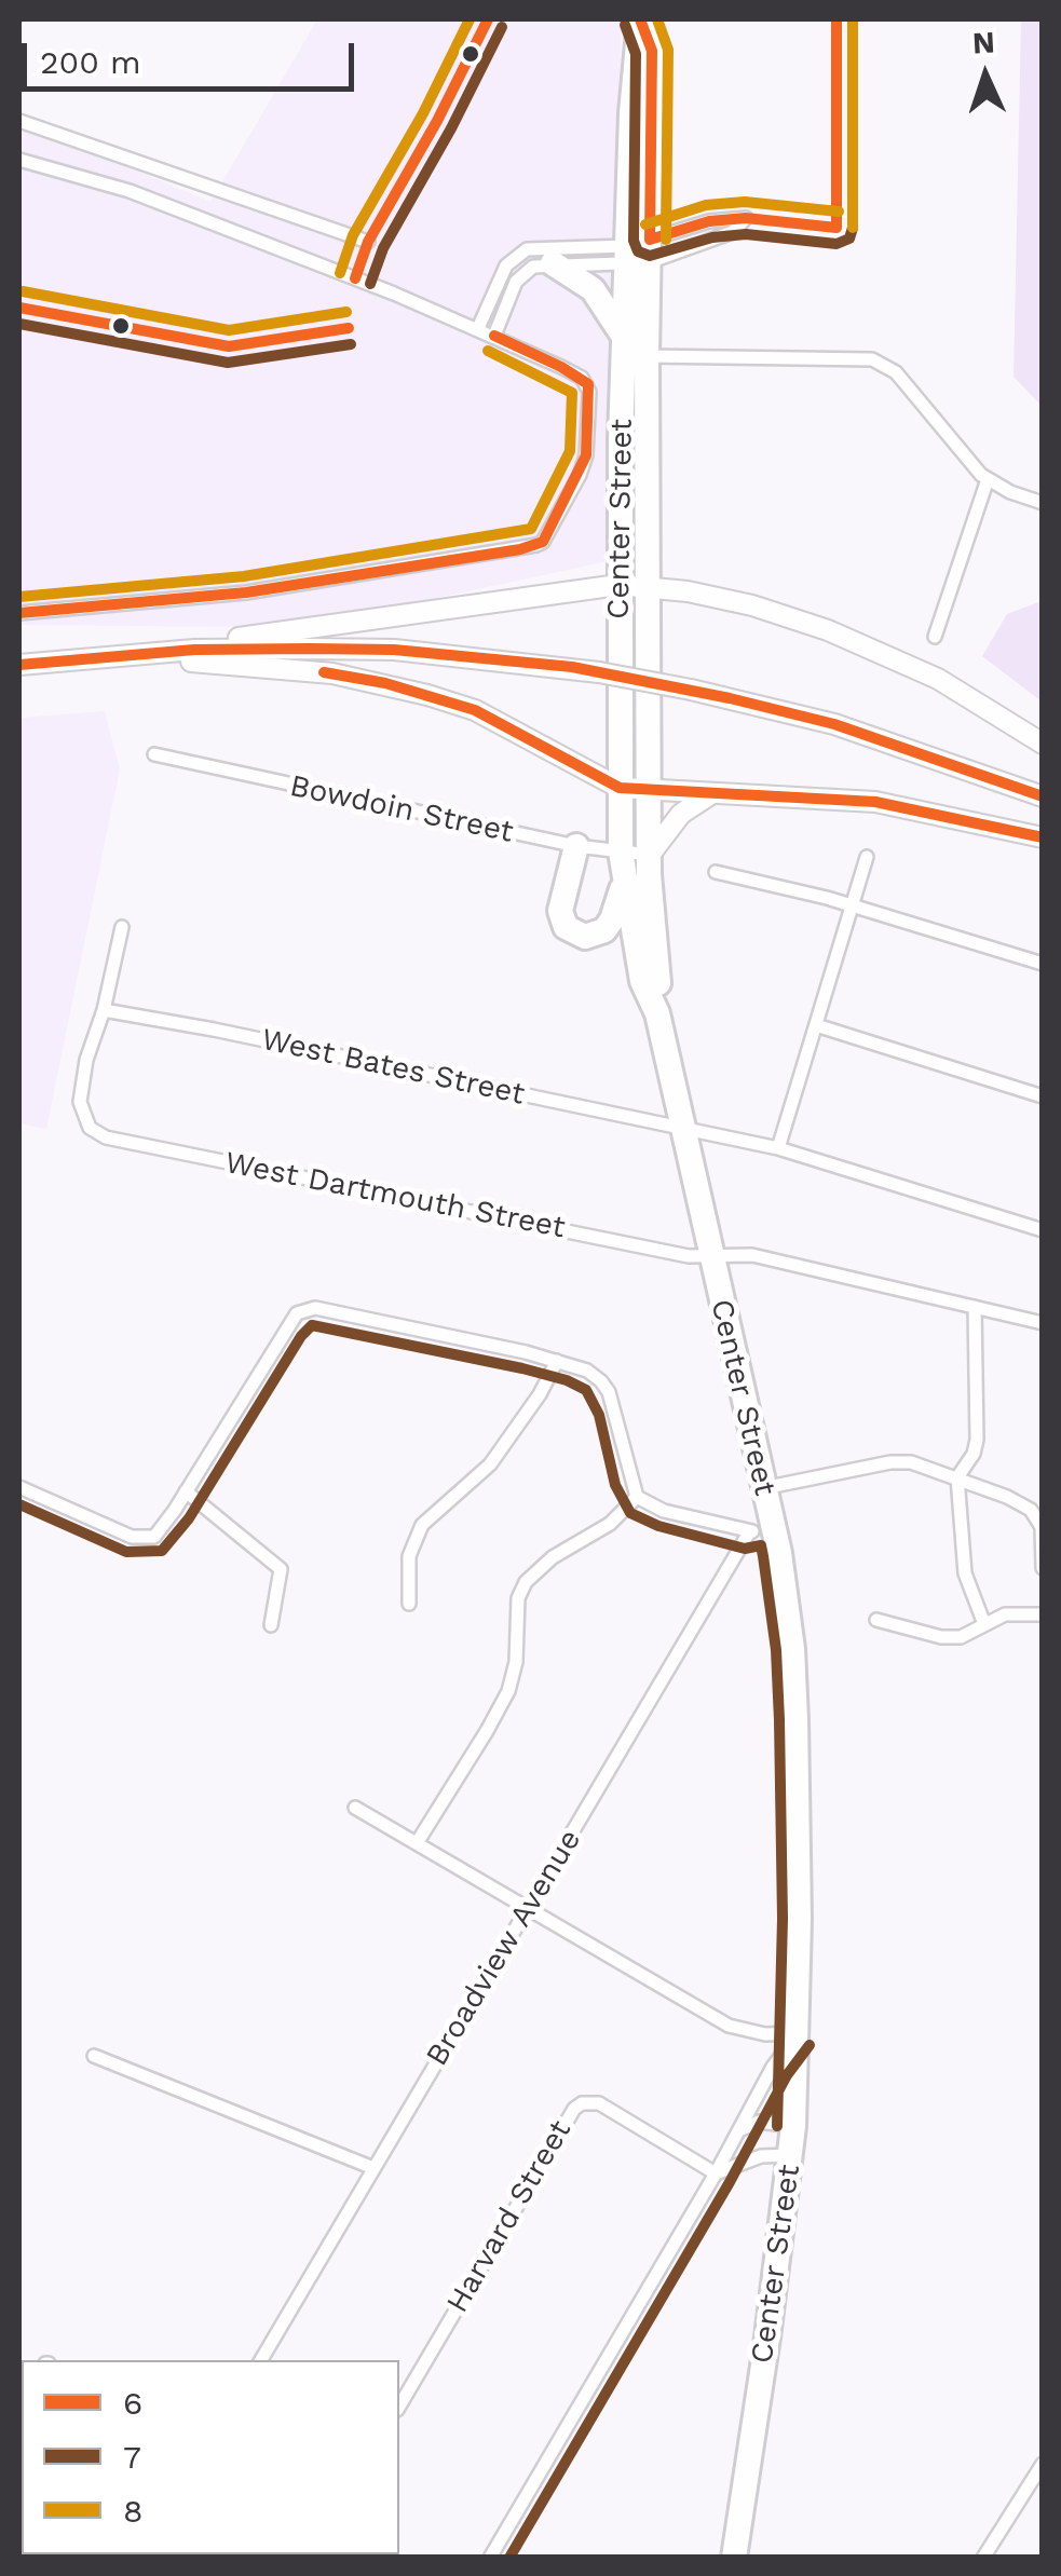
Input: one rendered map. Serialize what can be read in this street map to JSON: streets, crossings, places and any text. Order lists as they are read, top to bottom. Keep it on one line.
{"streets":{"highway":["Center Street"],"street":["Bowdoin Street","West Bates Street","West Dartmouth Street","Broadview Avenue","Harvard Street"]},"crossings":[["Center Street","Bowdoin Street"],["Center Street","West Bates Street"],["Center Street","West Dartmouth Street"],["Center Street","Broadview Avenue"],["West Bates Street","West Dartmouth Street"]],"lines":["transit line 6","transit line 7","transit line 8"],"legend":["6","7","8"],"scale_bar":"200 m","north":"top"}
